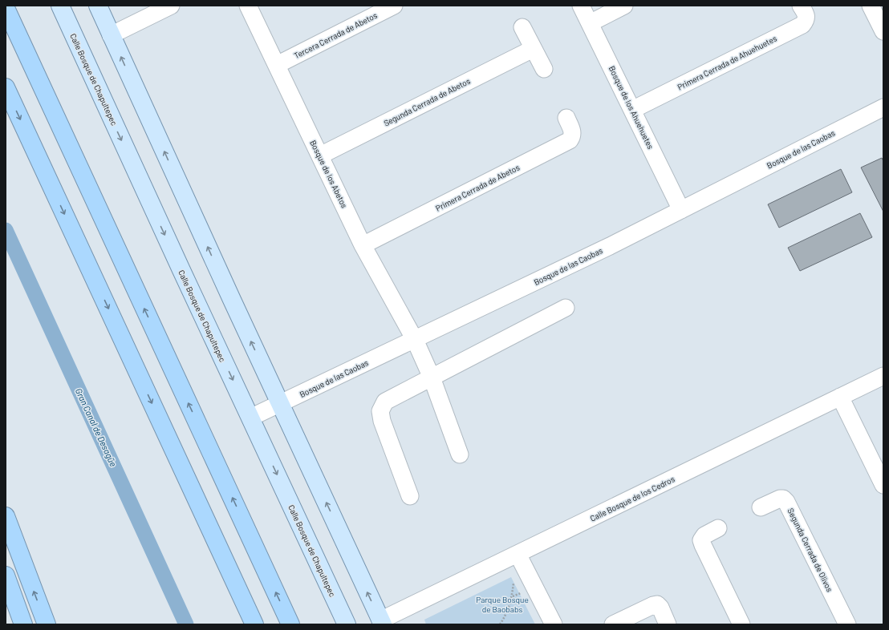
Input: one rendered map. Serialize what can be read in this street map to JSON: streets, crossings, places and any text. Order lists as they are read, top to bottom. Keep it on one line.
{"streets":{"main road":["Calle Bosque de Chapultepec"],"street":["Tercera Cerrada de Abetos","Primera Cerrada de Ahuehuetes","Segunda Cerrada de Abetos","Bosque de los Ahuehuetes","Bosque de las Caobas","Bosque de los Abetos","Primera Cerrada de Abetos","Calle Bosque de los Cedros","Segunda Cerrada de Olivos"]},"crossings":[["Tercera Cerrada de Abetos","Bosque de los Abetos"],["Primera Cerrada de Ahuehuetes","Bosque de los Ahuehuetes"],["Calle Bosque de Chapultepec","Bosque de las Caobas"],["Segunda Cerrada de Abetos","Bosque de los Abetos"],["Bosque de los Ahuehuetes","Bosque de las Caobas"],["Bosque de las Caobas","Bosque de los Abetos"],["Bosque de los Abetos","Primera Cerrada de Abetos"]],"water":["Gran Canal de Desagüe"],"parks":["Parque Bosque de Baobabs"]}
